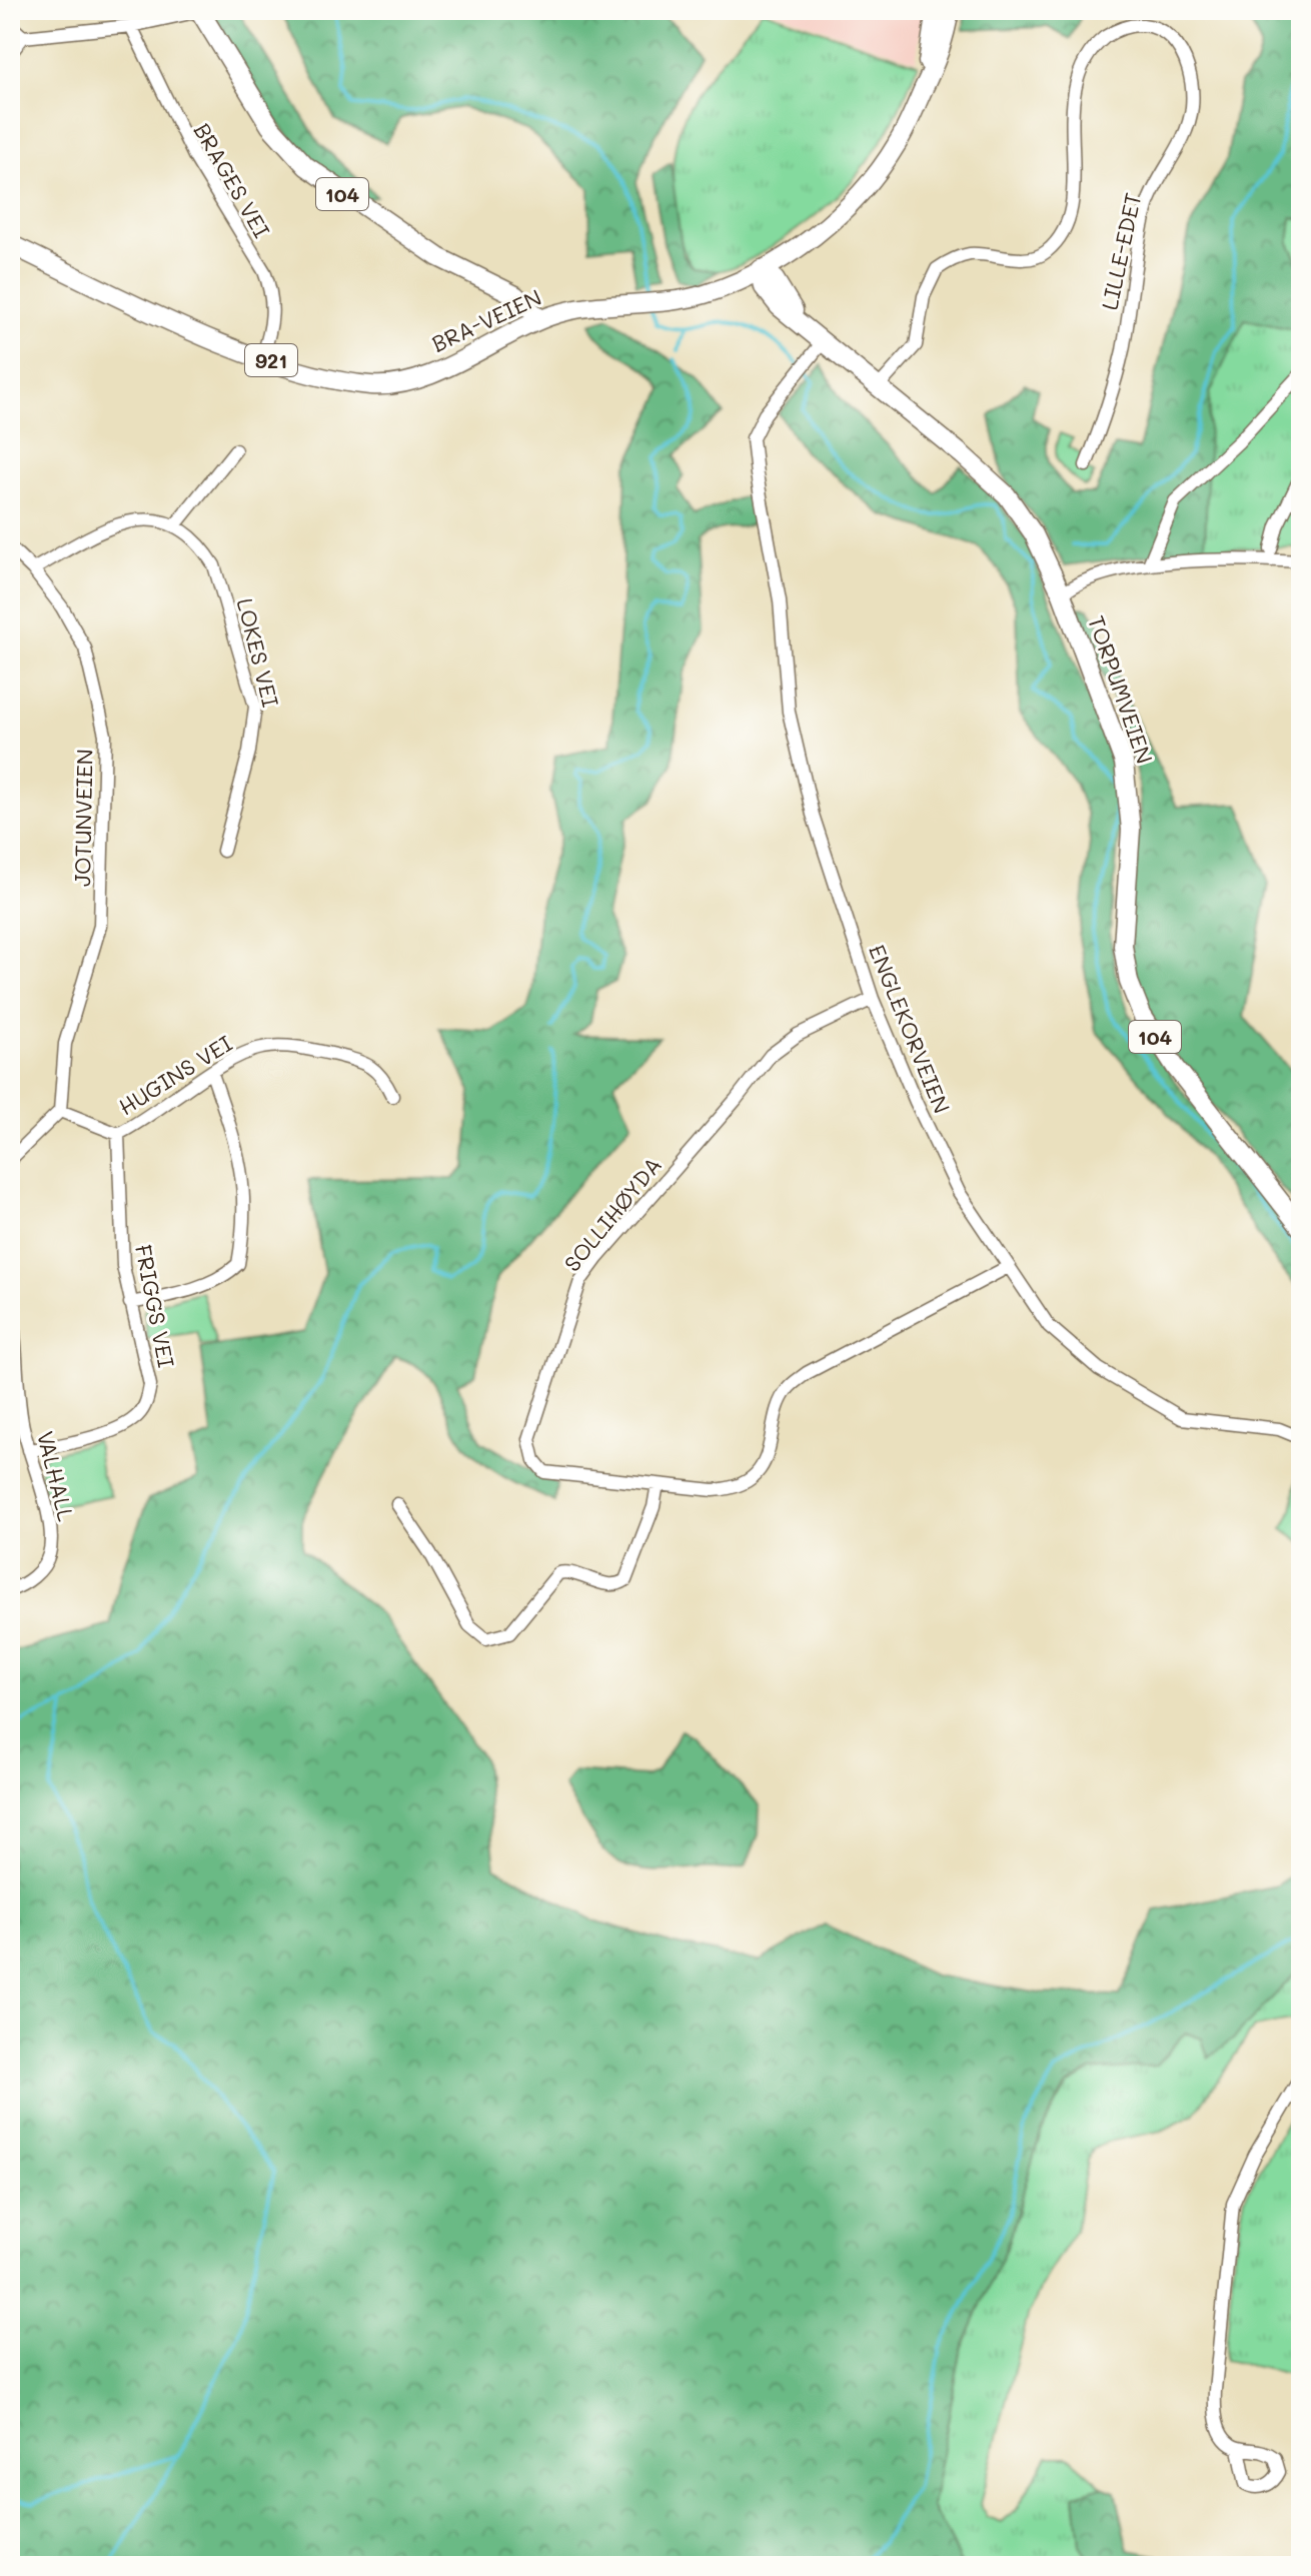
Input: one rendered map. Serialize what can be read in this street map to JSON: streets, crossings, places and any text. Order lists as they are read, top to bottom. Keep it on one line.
{"streets":{"main road":["104","BRA-VEIEN","921","TORPUMVEIEN"],"street":["BRAGES VEI","LILLE-EDET","LOKES VEI","JOTUNVEIEN","ENGLEKORVEIEN","HUGINS VEI","SOLLIHØYDA","FRIGGS VEI","VALHALL"]},"crossings":[["BRAGES VEI","BRA-VEIEN"],["104","BRA-VEIEN"],["LILLE-EDET","TORPUMVEIEN"],["BRA-VEIEN","TORPUMVEIEN"],["TORPUMVEIEN","ENGLEKORVEIEN"],["JOTUNVEIEN","HUGINS VEI"],["ENGLEKORVEIEN","SOLLIHØYDA"],["HUGINS VEI","FRIGGS VEI"],["FRIGGS VEI","VALHALL"]]}
